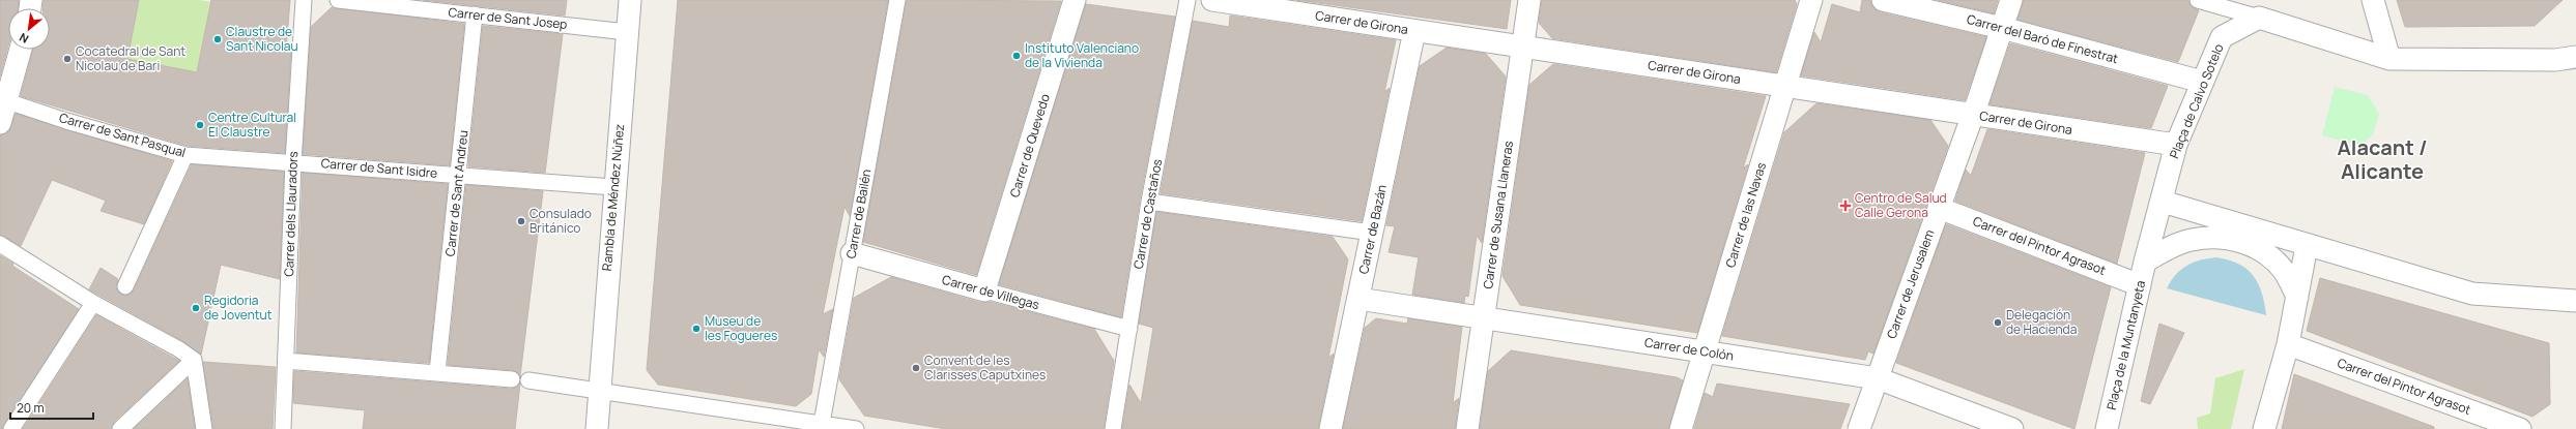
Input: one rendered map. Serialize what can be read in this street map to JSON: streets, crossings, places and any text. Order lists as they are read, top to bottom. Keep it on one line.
{"streets":{"street":["Carrer de Sant Josep","Carrer de Girona","Carrer del Baró de Finestrat","Plaça de Calvo Sotelo","Carrer de Sant Pasqual","Carrer de Quevedo","Carrer de Sant Isidre","Carrer de Sant Andreu","Rambla de Méndez Núñez","Carrer dels Llauradors","Carrer de Bailén","Carrer de Castaños","Carrer de Susana Llaneras","Carrer de las Navas","Carrer de Bazán","Carrer del Pintor Agrasot","Carrer de Jerusalem","Carrer de Villegas","Plaça de la Muntanyeta","Carrer de Colón"]},"crossings":[["Carrer de Sant Josep","Carrer de Sant Andreu"],["Carrer de Sant Josep","Rambla de Méndez Núñez"],["Carrer de Girona","Plaça de Calvo Sotelo"],["Carrer de Girona","Carrer de Susana Llaneras"],["Carrer de Girona","Carrer de las Navas"],["Carrer de Girona","Carrer de Bazán"],["Carrer de Girona","Carrer de Jerusalem"],["Carrer del Baró de Finestrat","Plaça de Calvo Sotelo"],["Carrer del Baró de Finestrat","Carrer de Jerusalem"],["Plaça de Calvo Sotelo","Plaça de la Muntanyeta"],["Carrer de Sant Pasqual","Carrer de Sant Isidre"],["Carrer de Sant Pasqual","Carrer dels Llauradors"],["Carrer de Quevedo","Carrer de Villegas"],["Carrer de Sant Isidre","Carrer de Sant Andreu"],["Carrer de Sant Isidre","Rambla de Méndez Núñez"],["Carrer de Sant Isidre","Carrer dels Llauradors"],["Carrer de Bailén","Carrer de Villegas"],["Carrer de Castaños","Carrer de Villegas"],["Carrer de Susana Llaneras","Carrer de Colón"],["Carrer de las Navas","Carrer de Colón"],["Carrer de Bazán","Carrer de Colón"],["Carrer del Pintor Agrasot","Carrer de Jerusalem"],["Carrer del Pintor Agrasot","Plaça de la Muntanyeta"],["Carrer de Jerusalem","Carrer de Colón"]],"districts":["Alacant / Alicante"],"places":{"other":["Claustre de Sant Nicolau","Instituto Valenciano de la Vivienda","Cocatedral de Sant Nicolau de Bari","Centre Cultural El Claustre","Consulado Británico","Regidoria de Joventut","Delegación de Hacienda","Museu de les Fogueres","Convent de les Clarisses Caputxines"],"health":["Centro de Salud Calle Gerona"]},"scale_bar":"20 m","north":"bottom left"}
